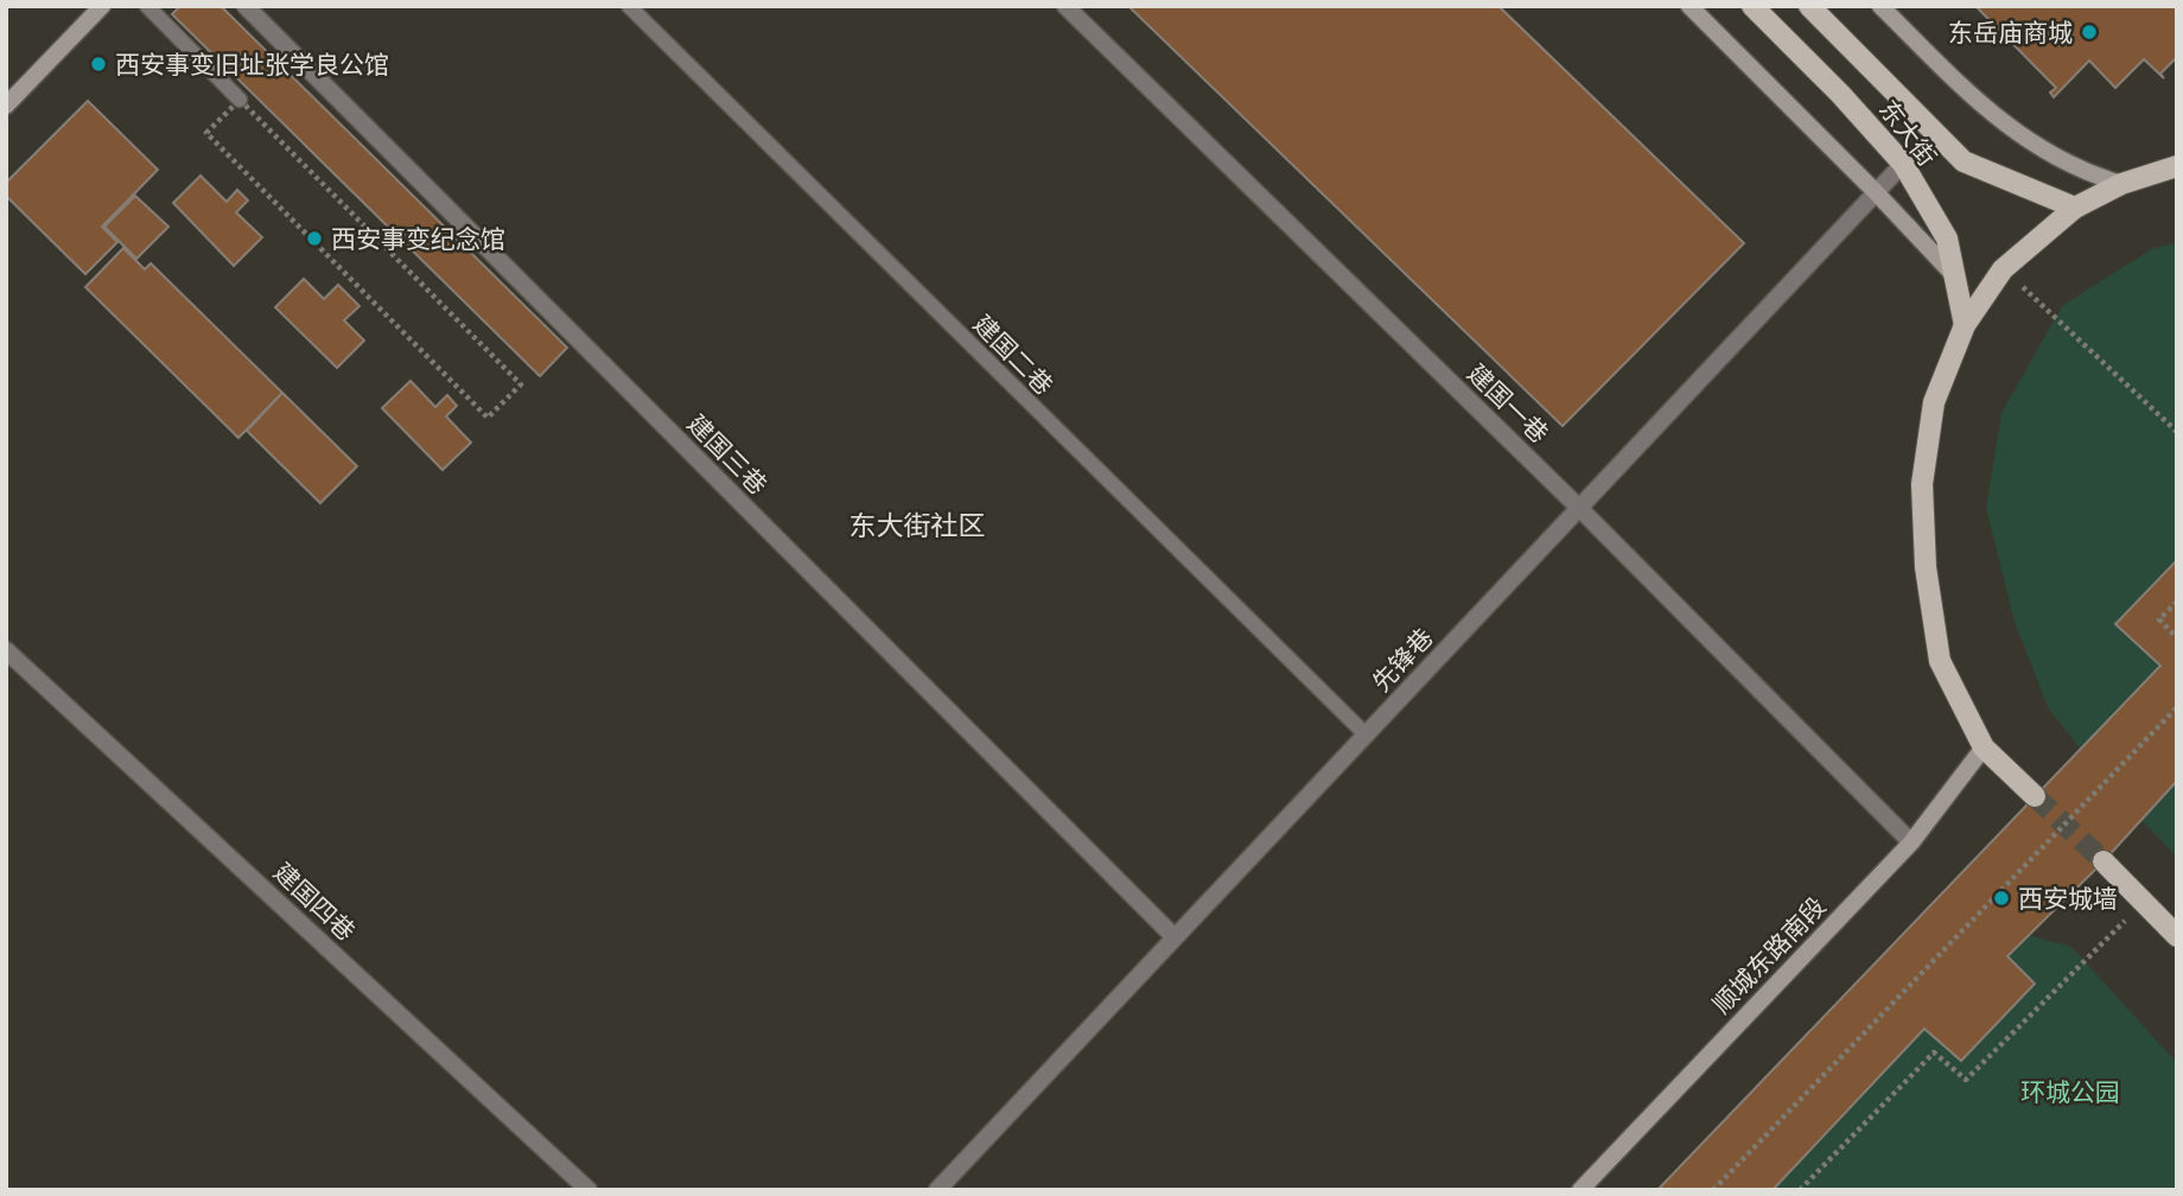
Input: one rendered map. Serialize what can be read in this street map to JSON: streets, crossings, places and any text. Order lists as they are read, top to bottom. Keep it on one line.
{"streets":{"main road":["东大街"],"street":["建国一巷","建国三巷","先锋巷","建国四巷","顺城东路南段"],"lane":["建国二巷"]},"crossings":[["东大街","先锋巷"],["建国二巷","先锋巷"],["建国一巷","先锋巷"],["建国一巷","顺城东路南段"],["建国三巷","先锋巷"]],"districts":["东大街社区"],"parks":["环城公园"],"places":["东岳庙商城","西安事变旧址张学良公馆","西安事变纪念馆","西安城墙"]}
